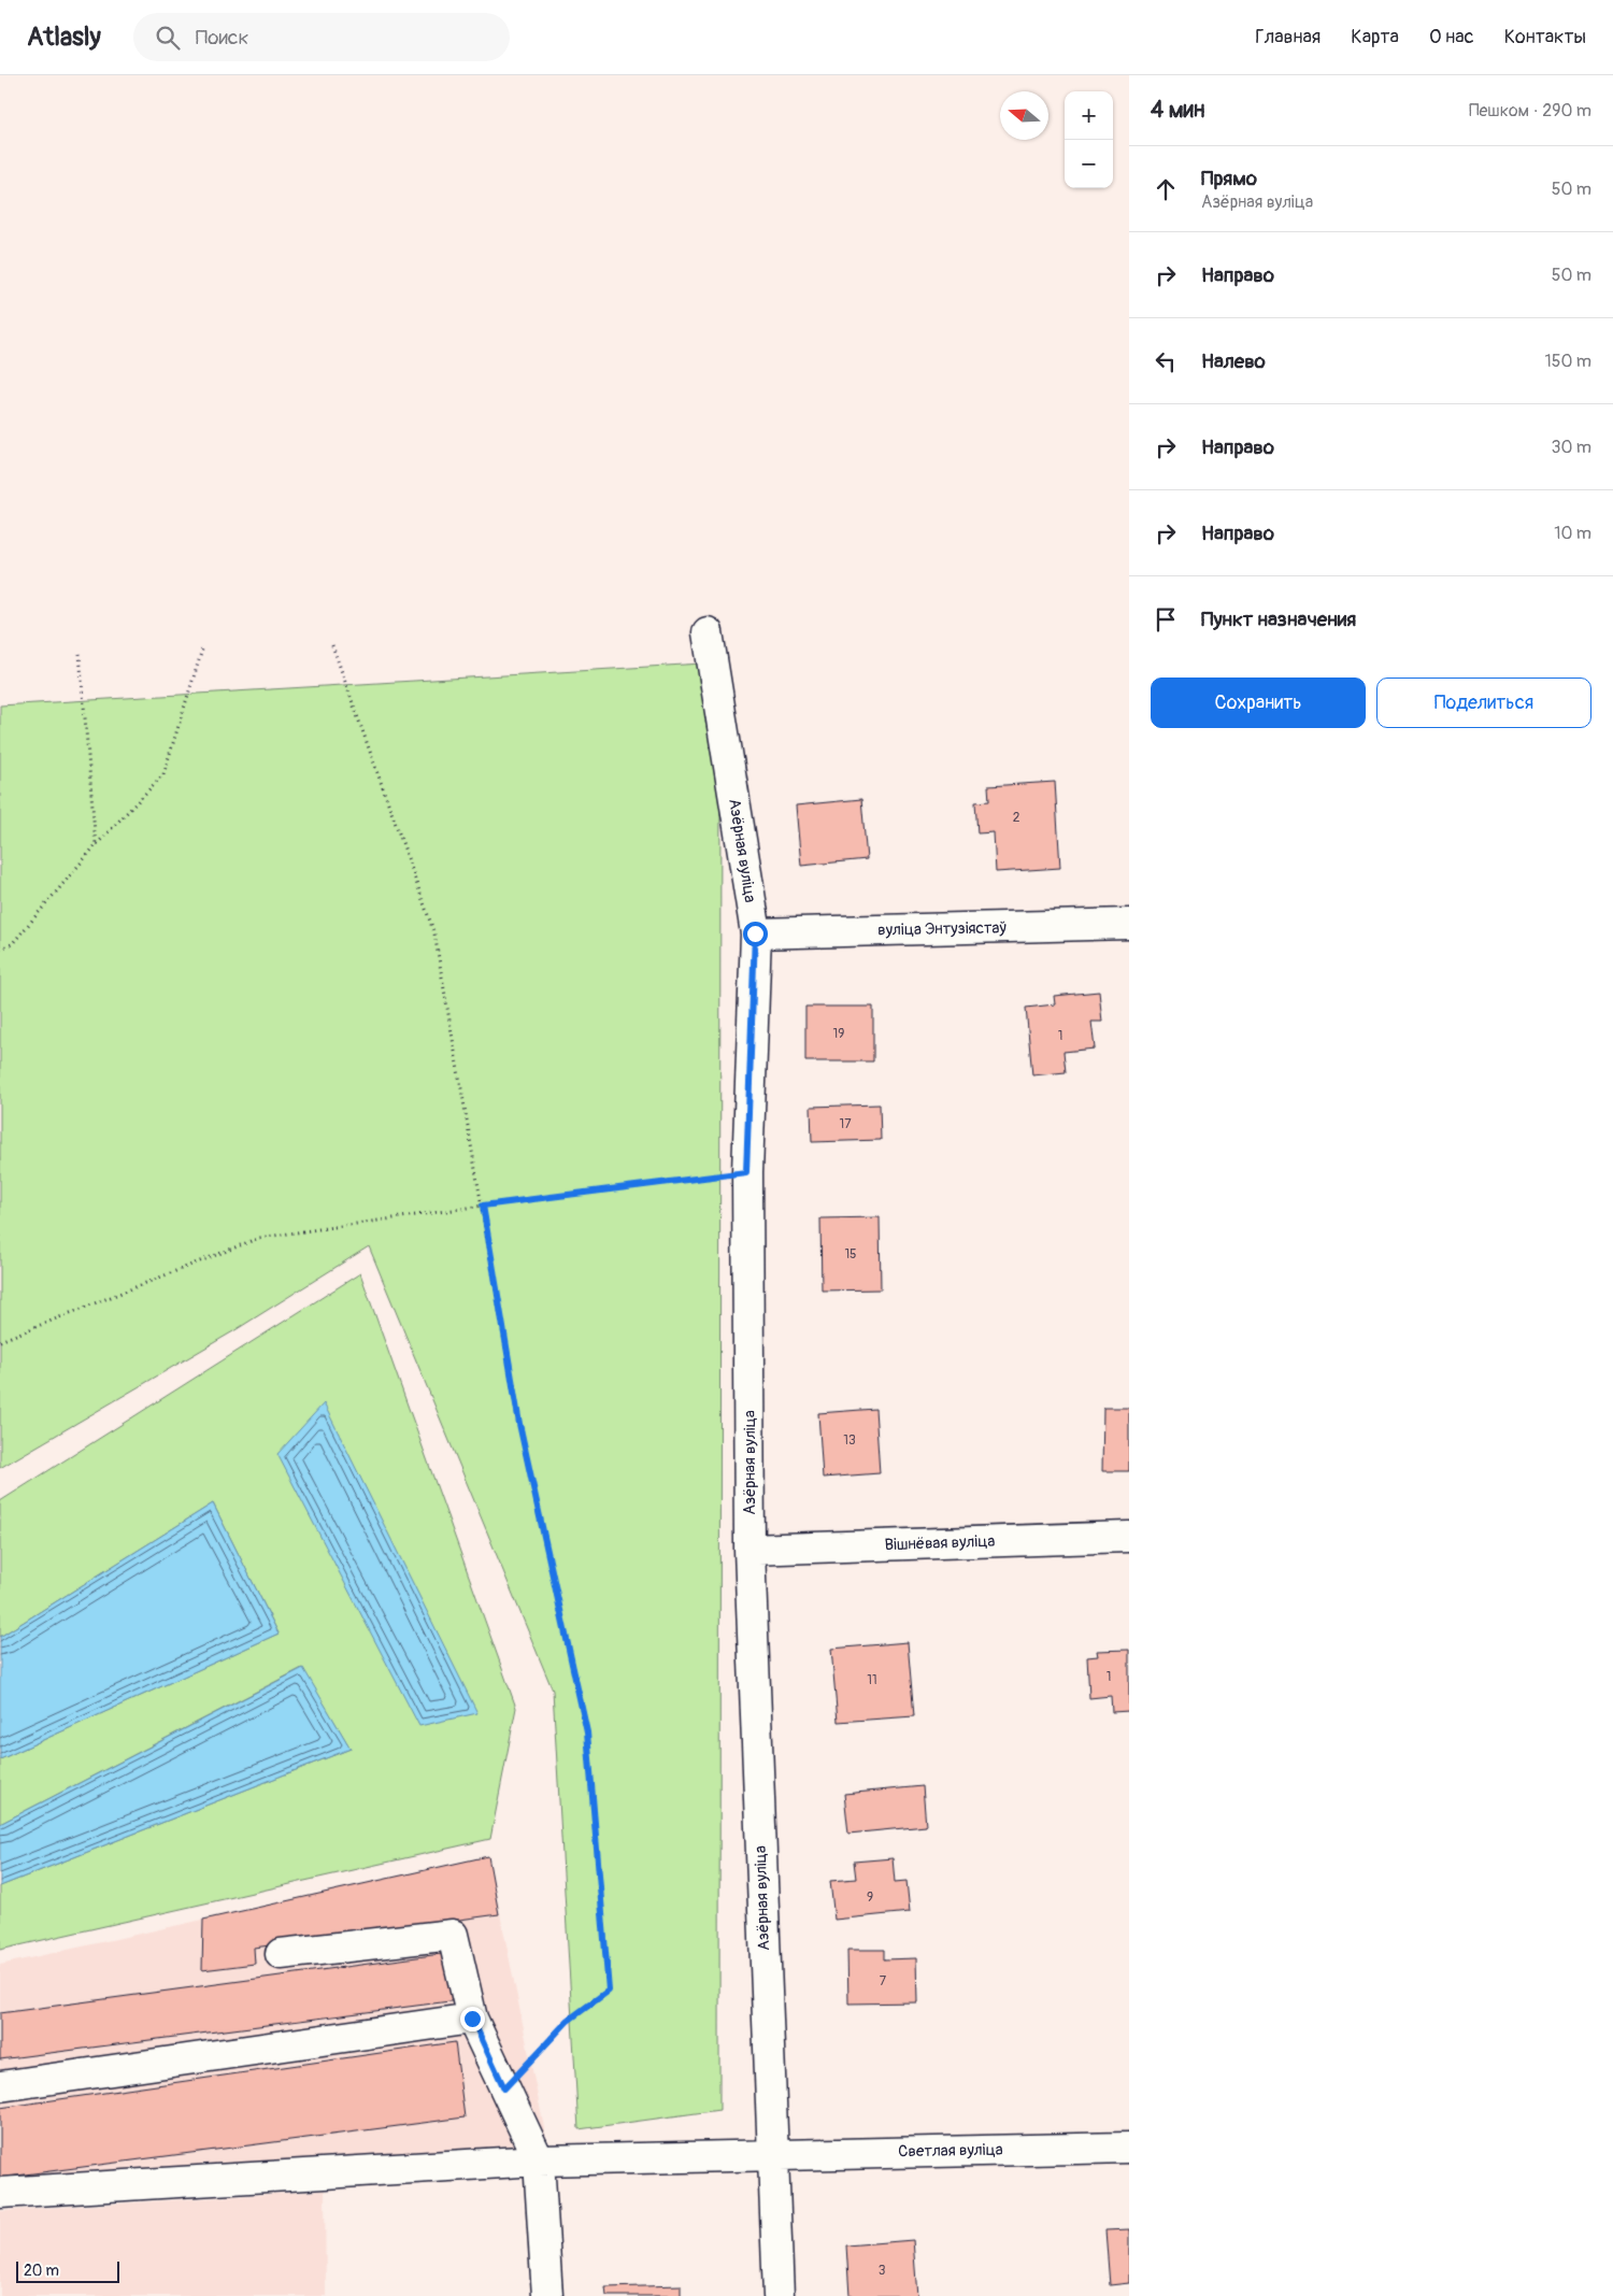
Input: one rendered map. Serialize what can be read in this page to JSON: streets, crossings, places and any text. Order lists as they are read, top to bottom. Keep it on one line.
{"streets":{"street":["Азёрная вуліца","вуліца Энтузіястаў","Вішнёвая вуліца","Светлая вуліца"]},"crossings":[["Азёрная вуліца","вуліца Энтузіястаў"],["Азёрная вуліца","Вішнёвая вуліца"],["Азёрная вуліца","Светлая вуліца"]],"house_numbers":["2","19","1","17","15","13","1","11","9","7","3"],"scale_bar":"20 m","north":"left","page":{"header":"Atlasly","search":"Поиск","nav":["Главная","Карта","О нас","Контакты"],"heading":["4 мин","Пешком · 290 m"],"map_buttons":["+","−"],"list":[["Прямо","Азёрная вуліца","50 m"],["Направо","50 m"],["Налево","150 m"],["Направо","30 m"],["Направо","10 m"],"Пункт назначения"],"buttons":["Сохранить","Поделиться"],"scale":"20 m"}}
